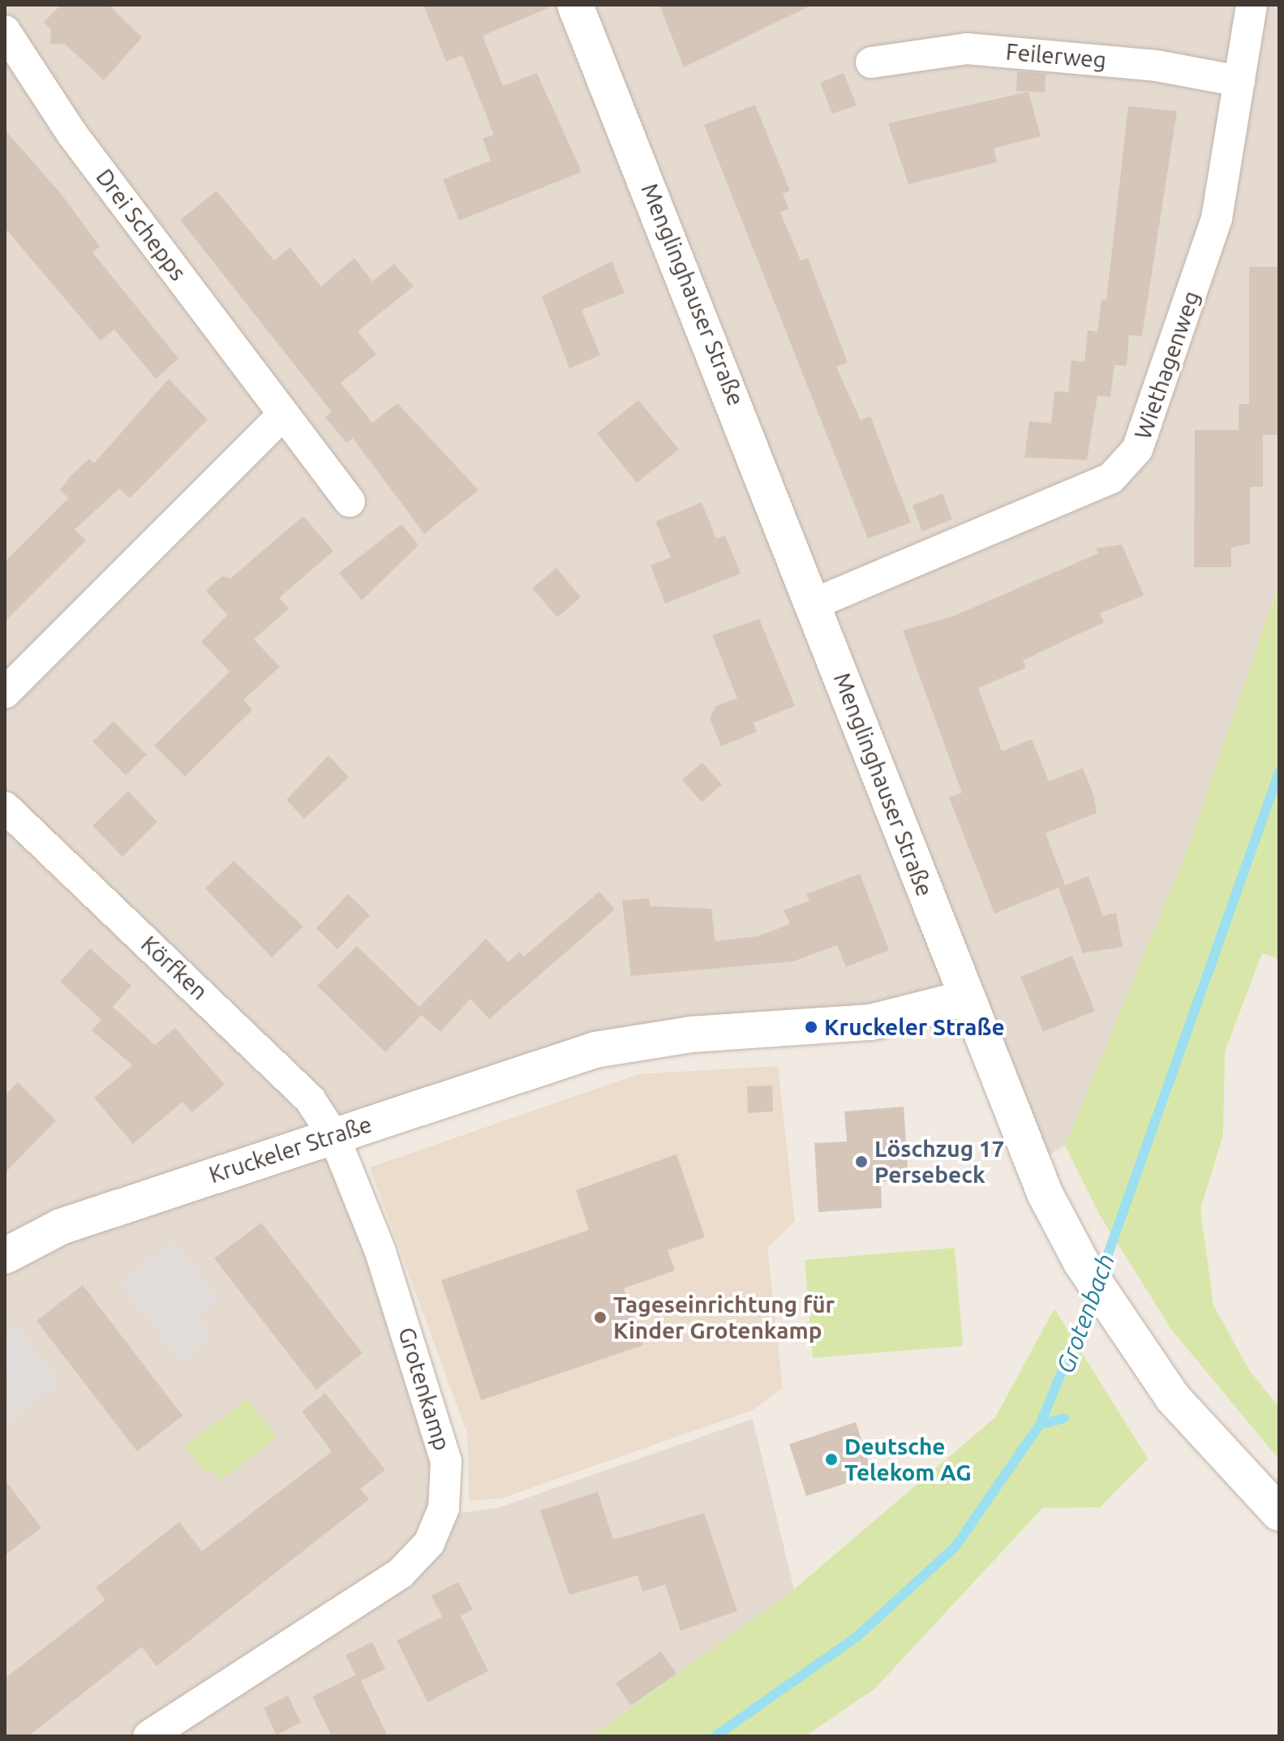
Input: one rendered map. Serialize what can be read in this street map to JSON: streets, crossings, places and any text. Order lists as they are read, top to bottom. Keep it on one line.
{"streets":{"street":["Feilerweg","Drei Schepps","Menglinghauser Straße","Wiethagenweg","Körfken","Kruckeler Straße","Grotenkamp"]},"crossings":[["Feilerweg","Wiethagenweg"],["Menglinghauser Straße","Wiethagenweg"],["Menglinghauser Straße","Kruckeler Straße"],["Körfken","Kruckeler Straße"],["Körfken","Grotenkamp"],["Kruckeler Straße","Grotenkamp"]],"water":["Grotenbach"],"places":["Kruckeler Straße","Löschzug 17 Persebeck","Tageseinrichtung für Kinder Grotenkamp","Deutsche Telekom AG"]}
